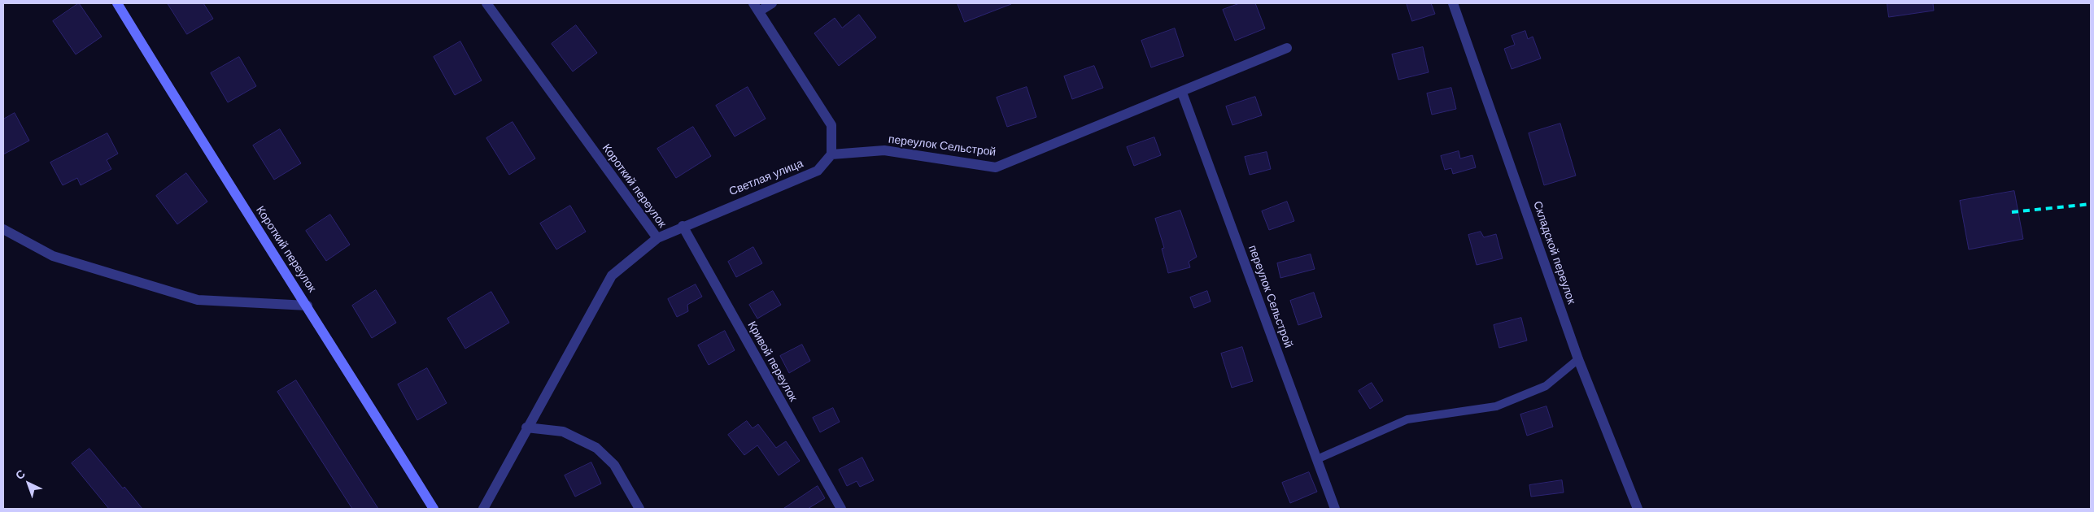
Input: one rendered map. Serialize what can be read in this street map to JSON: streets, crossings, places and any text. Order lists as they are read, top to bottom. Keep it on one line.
{"streets":{"street":["переулок Сельстрой","Светлая улица","Короткий переулок","Складской переулок","Кривой переулок"]},"crossings":[["переулок Сельстрой","Светлая улица"],["Светлая улица","Короткий переулок"],["Светлая улица","Кривой переулок"]],"north":"top left"}
